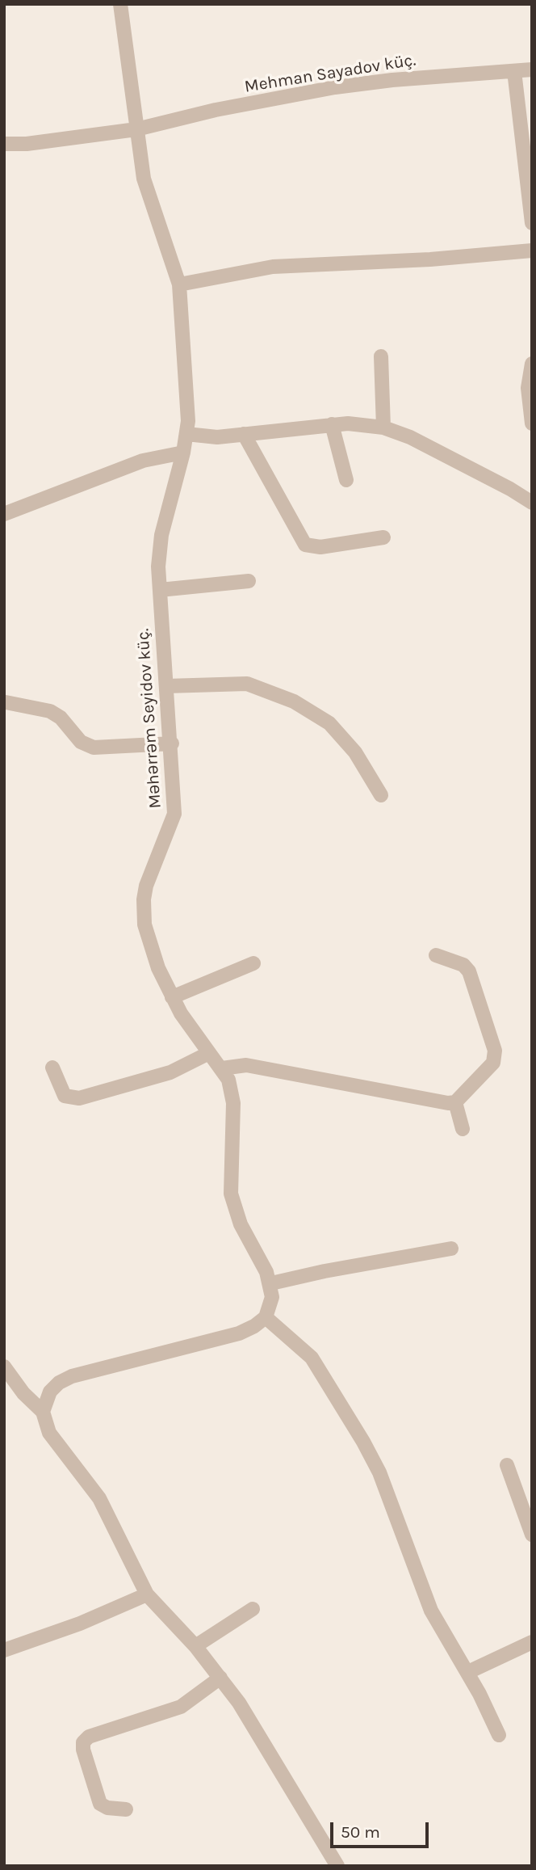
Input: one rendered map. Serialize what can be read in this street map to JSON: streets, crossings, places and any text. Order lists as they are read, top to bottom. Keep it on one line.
{"streets":{"street":["Mehman Sayadov küç.","Məhərrəm Seyidov küç."]},"crossings":[["Mehman Sayadov küç.","Məhərrəm Seyidov küç."]],"scale_bar":"50 m"}
